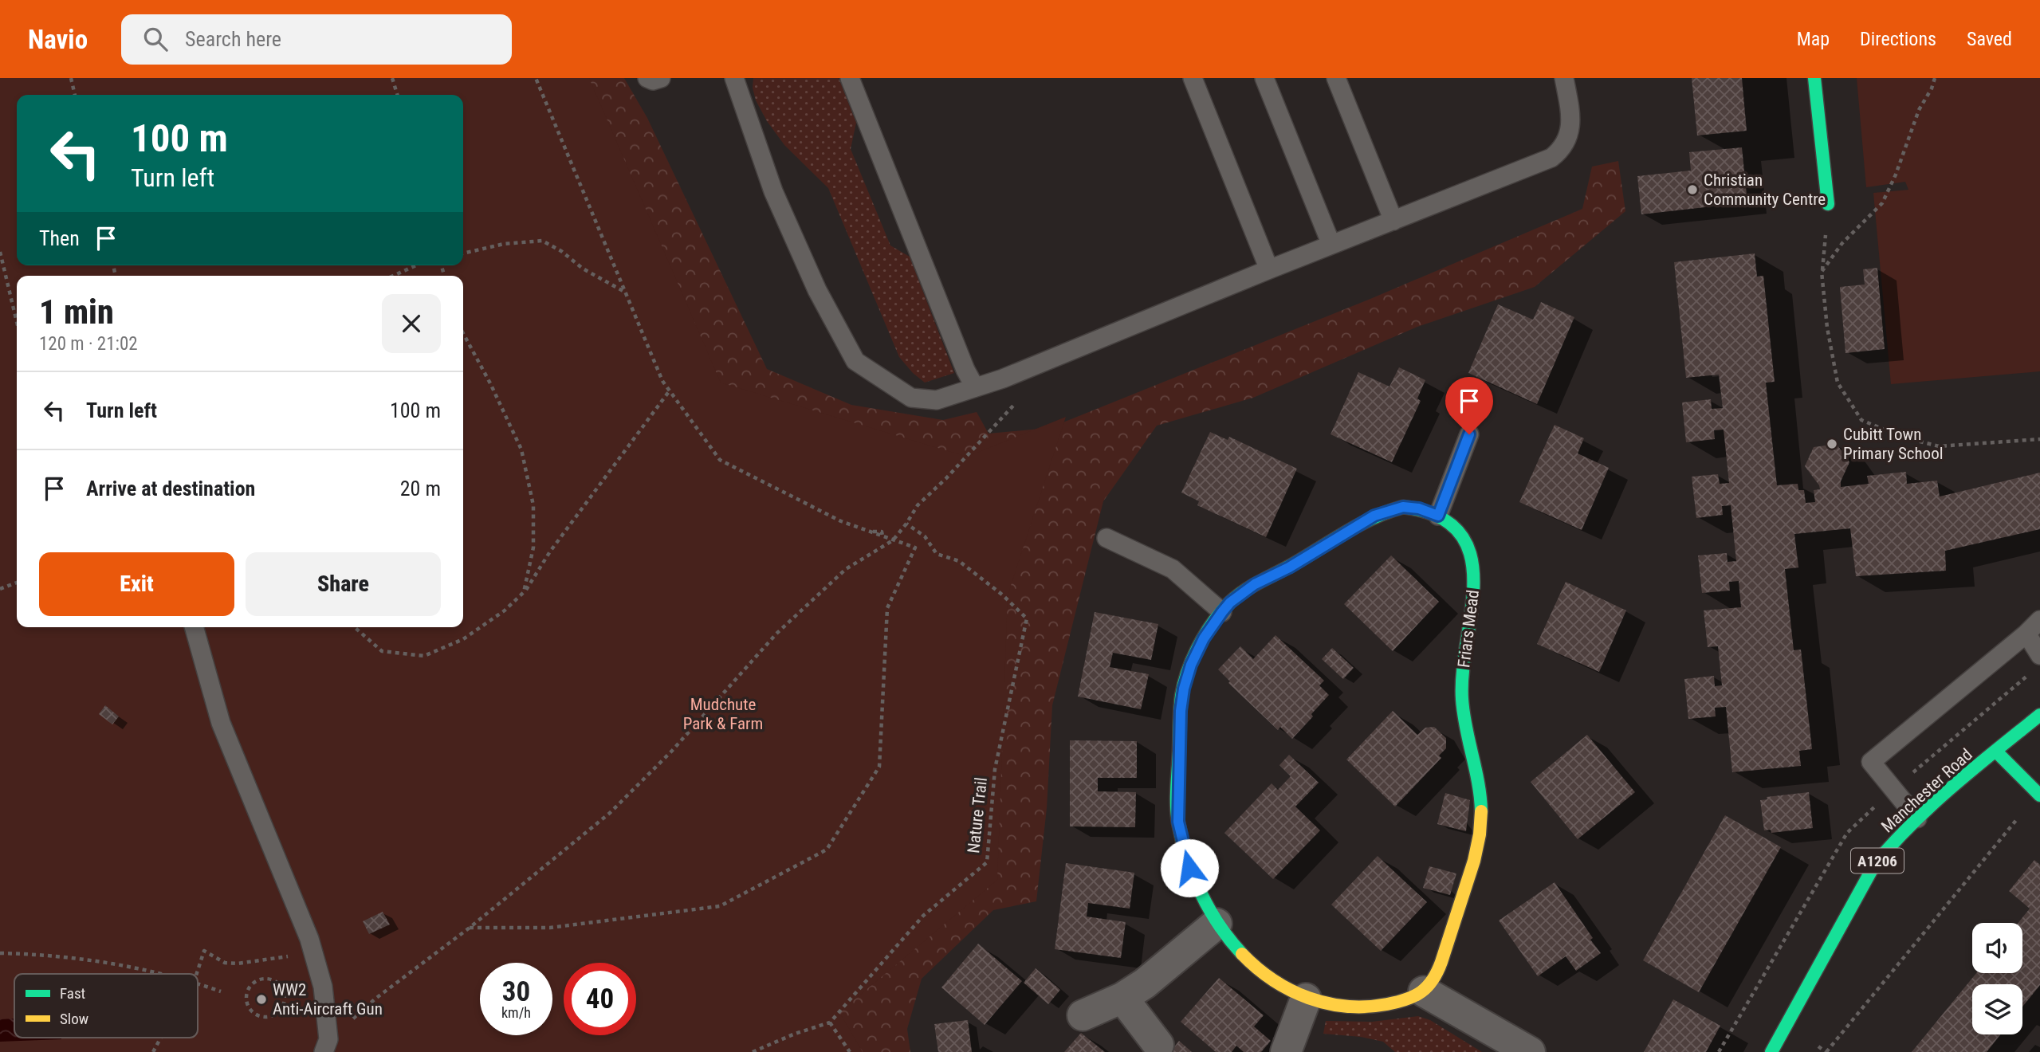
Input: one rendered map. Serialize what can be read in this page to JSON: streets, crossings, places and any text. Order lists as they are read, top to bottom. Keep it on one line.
{"streets":{"street":["Friars Mead","Manchester Road","A1206"],"path":["Nature Trail"]},"parks":["Mudchute Park & Farm"],"places":["Christian Community Centre","Cubitt Town Primary School","WW2 Anti-Aircraft Gun"],"legend":["Fast","Slow"],"page":{"header":"Navio","search":"Search here","nav":["Map","Directions","Saved"],"turn":["100 m","Turn left"],"then":"Then","heading":["1 min","120 m · 21:02"],"list":[{"name":"Turn left","value":"100 m"},{"name":"Arrive at destination","value":"20 m"}],"buttons":["Exit","Share"],"speed":"30 km/h","limit":"40"}}
